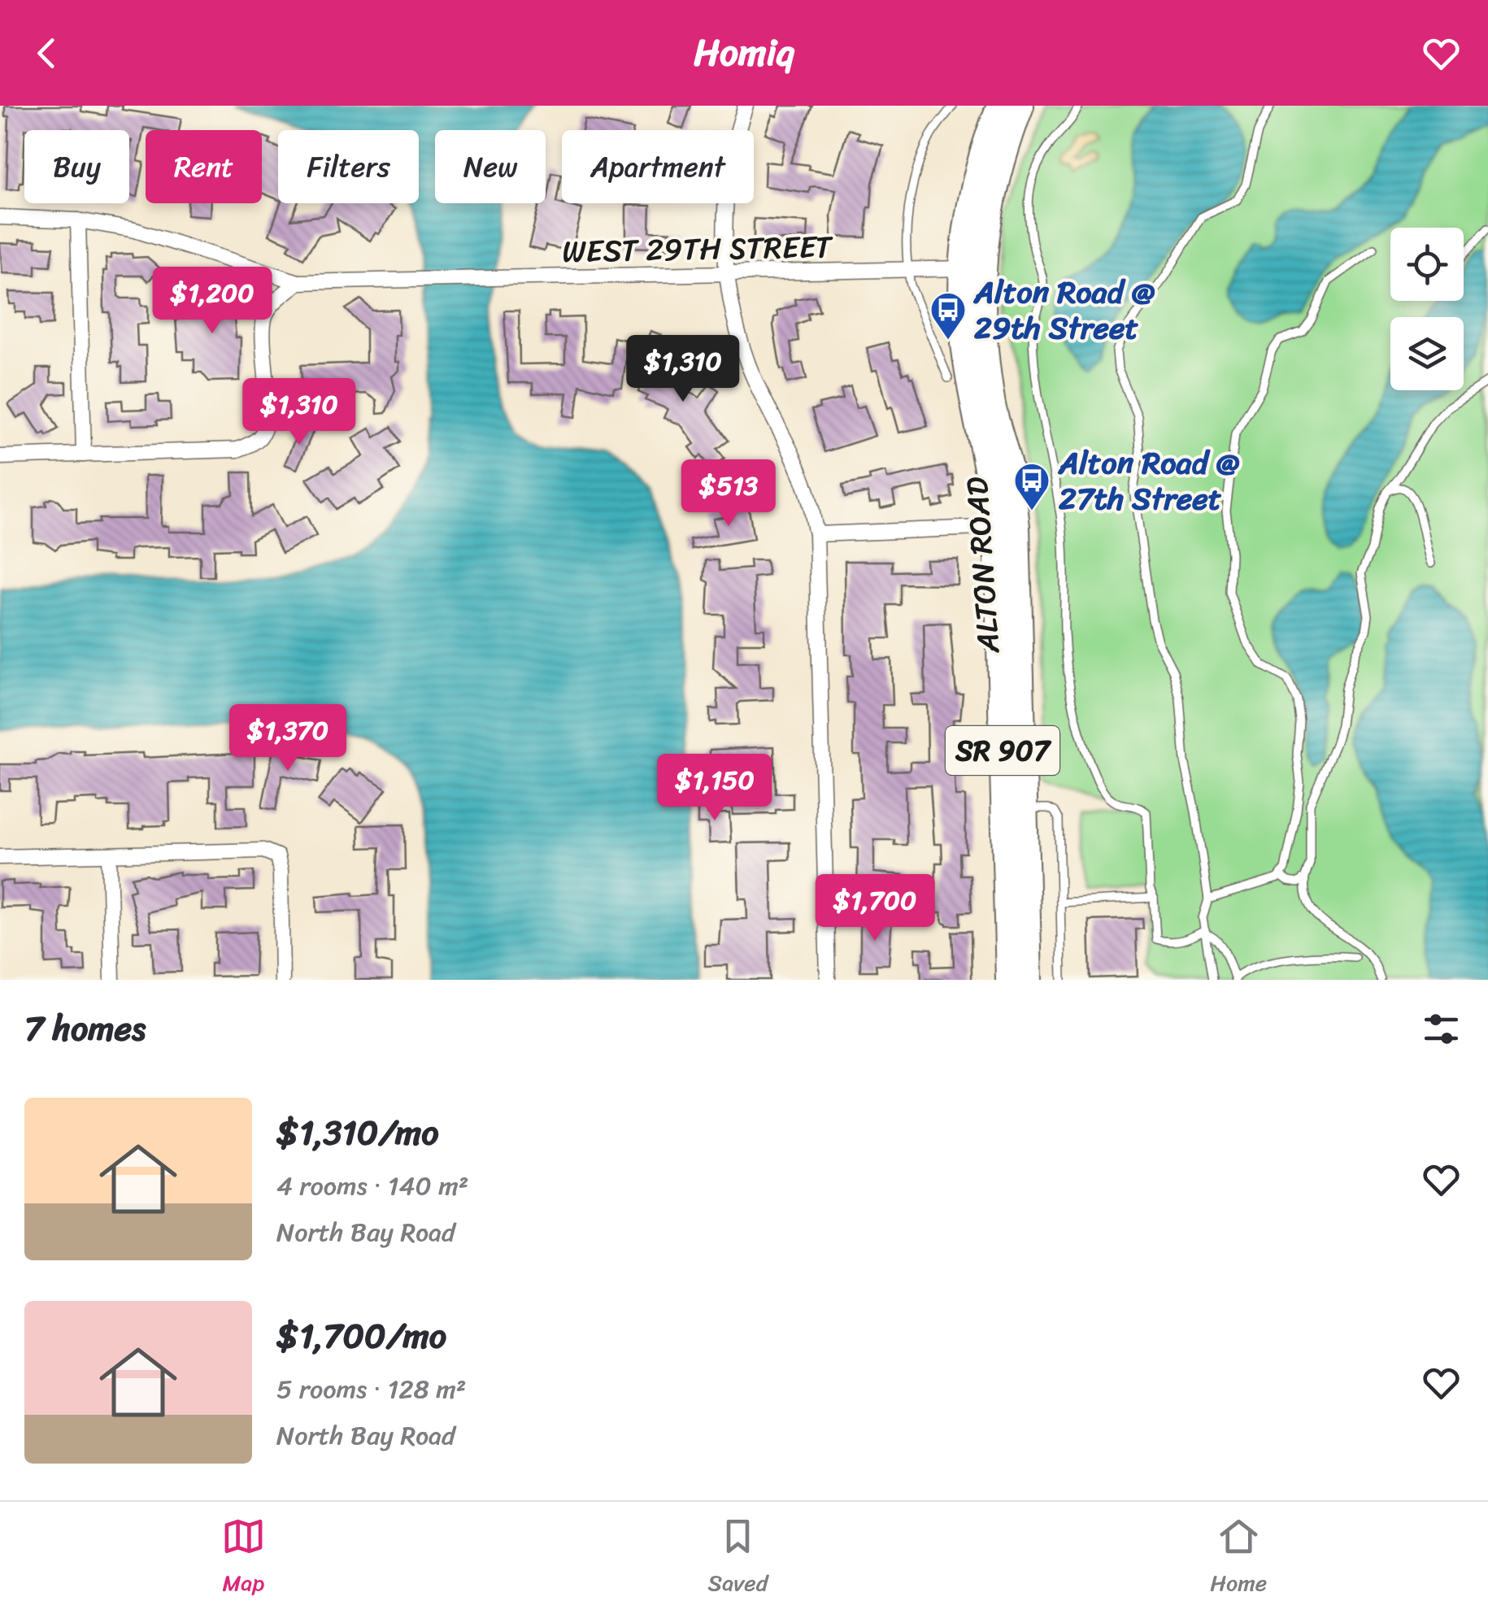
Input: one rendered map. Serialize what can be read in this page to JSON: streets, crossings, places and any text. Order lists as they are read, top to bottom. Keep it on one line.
{"streets":{"highway":["ALTON ROAD","SR 907"],"street":["WEST 29TH STREET"]},"crossings":[["WEST 29TH STREET","ALTON ROAD"]],"places":{"bus stop":["Alton Road @ 29th Street","Alton Road @ 27th Street"]},"page":{"header":"Homiq","chip":["Buy","Rent","Filters","New","Apartment"],"price":["$1,200","$1,310","$1,310","$513","$1,370","$1,150","$1,700"],"heading":"7 homes","list":[{"name":"$1,310/mo","note":"4 rooms · 140 m² · North Bay Road"},{"name":"$1,700/mo","note":"5 rooms · 128 m² · North Bay Road"}],"tabs":["Map","Saved","Home"]}}
